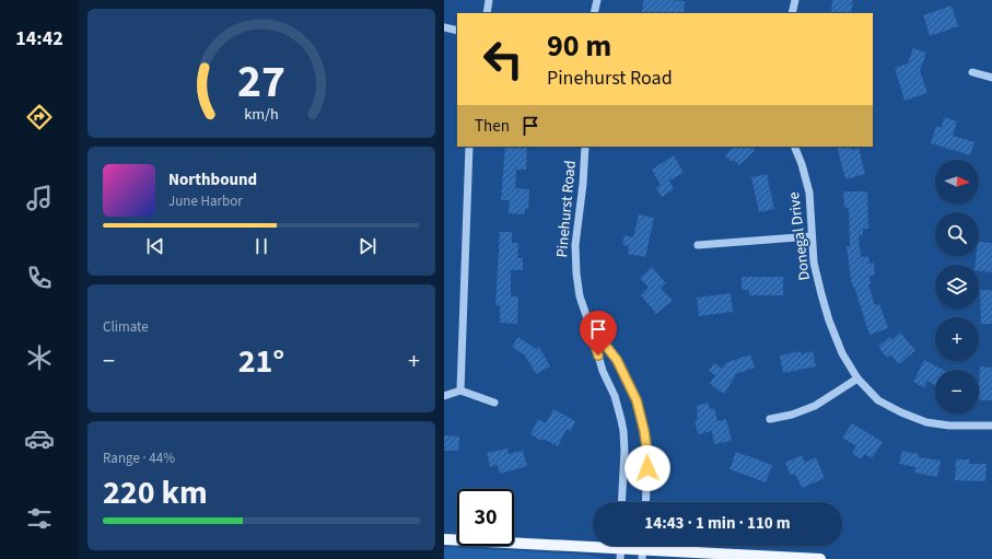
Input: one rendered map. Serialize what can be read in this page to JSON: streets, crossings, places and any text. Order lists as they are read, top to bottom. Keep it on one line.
{"streets":{"street":["Pinehurst Road","Donegal Drive"]},"north":"right","page":{"tabs":"14:42","turn":["90 m","Pinehurst Road"],"then":"Then","map_buttons":["+","−"],"song":["Northbound","June Harbor"],"tile":["Climate",["Range · 44%","220 km"]],"heat":["−","21°","+"],"limit":"30","trip":"14:43 · 1 min · 110 m","gauge":["27","km/h"]}}
